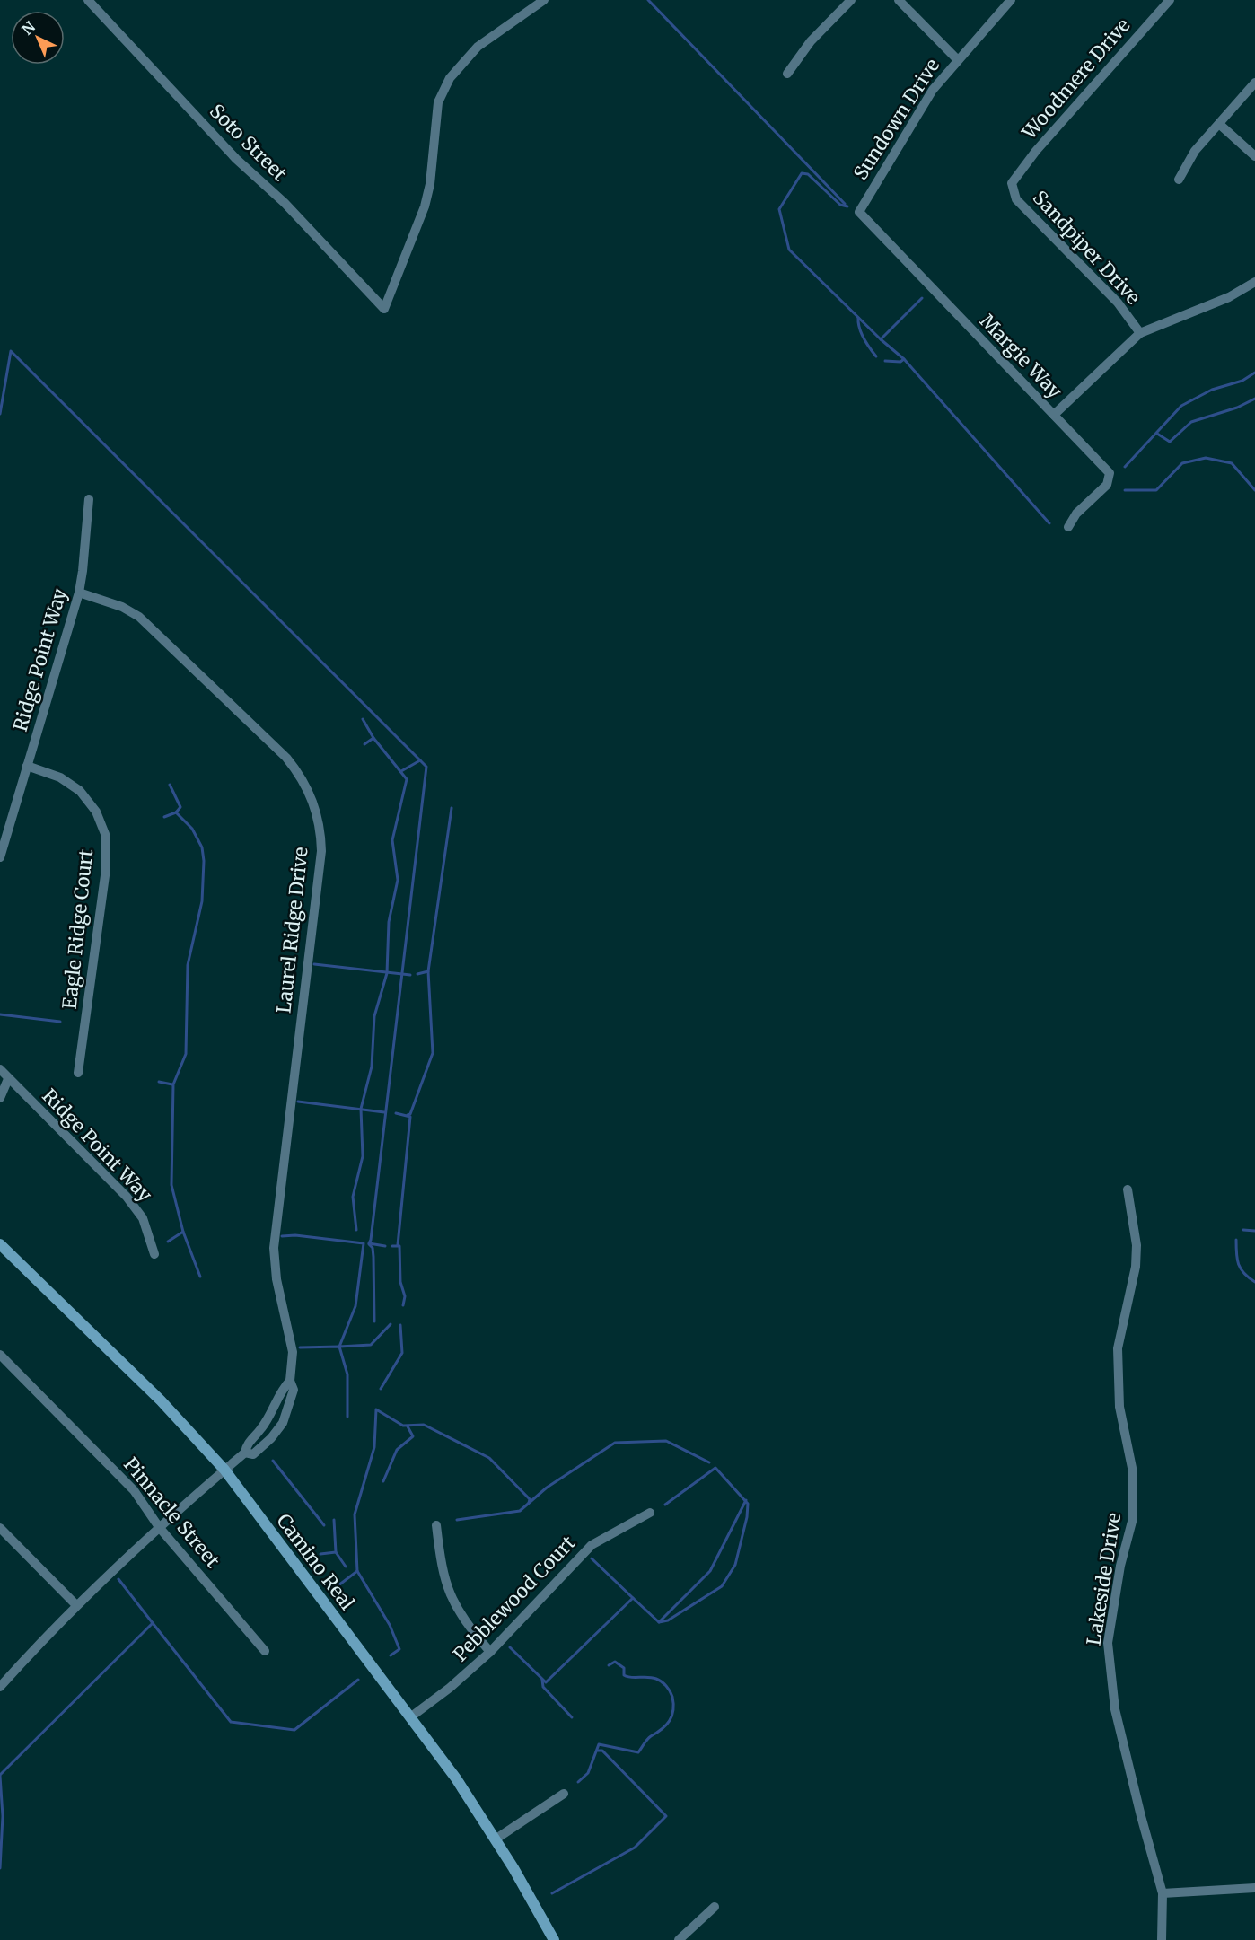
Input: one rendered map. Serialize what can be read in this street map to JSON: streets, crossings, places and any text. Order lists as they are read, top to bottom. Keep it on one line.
{"streets":{"main road":["Camino Real"],"street":["Woodmere Drive","Sundown Drive","Soto Street","Sandpiper Drive","Margie Way","Ridge Point Way","Eagle Ridge Court","Laurel Ridge Drive","Pinnacle Street","Lakeside Drive","Pebblewood Court"]},"crossings":[["Woodmere Drive","Sandpiper Drive"],["Sundown Drive","Margie Way"],["Ridge Point Way","Eagle Ridge Court"],["Ridge Point Way","Laurel Ridge Drive"],["Laurel Ridge Drive","Pinnacle Street"],["Laurel Ridge Drive","Camino Real"],["Camino Real","Pebblewood Court"]],"north":"top left"}
